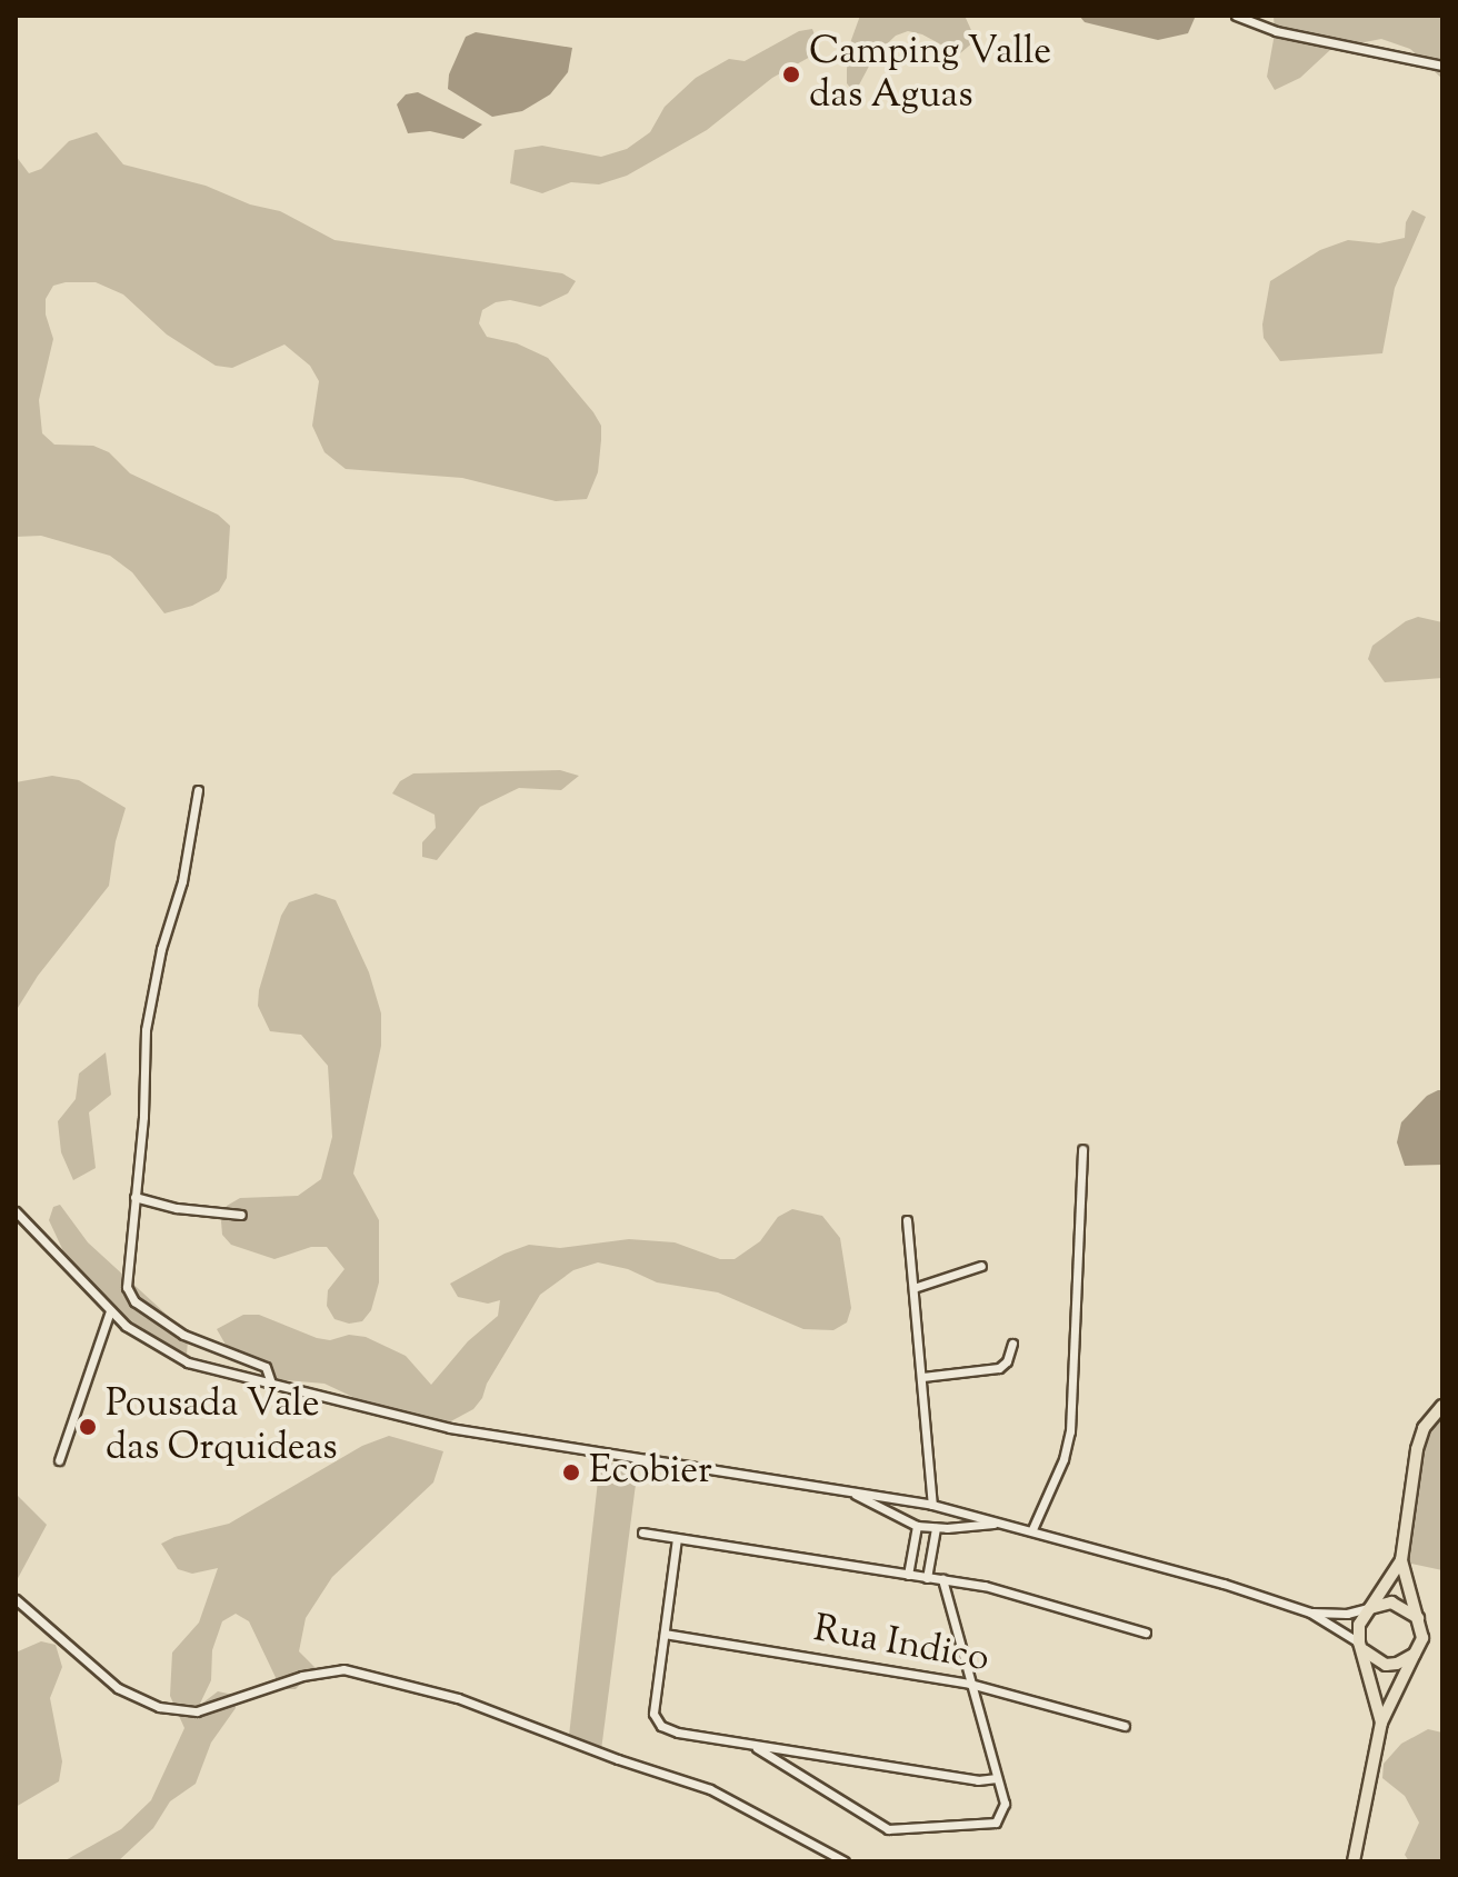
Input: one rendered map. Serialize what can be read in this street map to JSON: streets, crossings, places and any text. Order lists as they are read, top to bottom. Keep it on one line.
{"streets":{"street":["Rua Indico"]},"places":["Camping Valle das Aguas","Pousada Vale das Orquideas","Ecobier"]}
